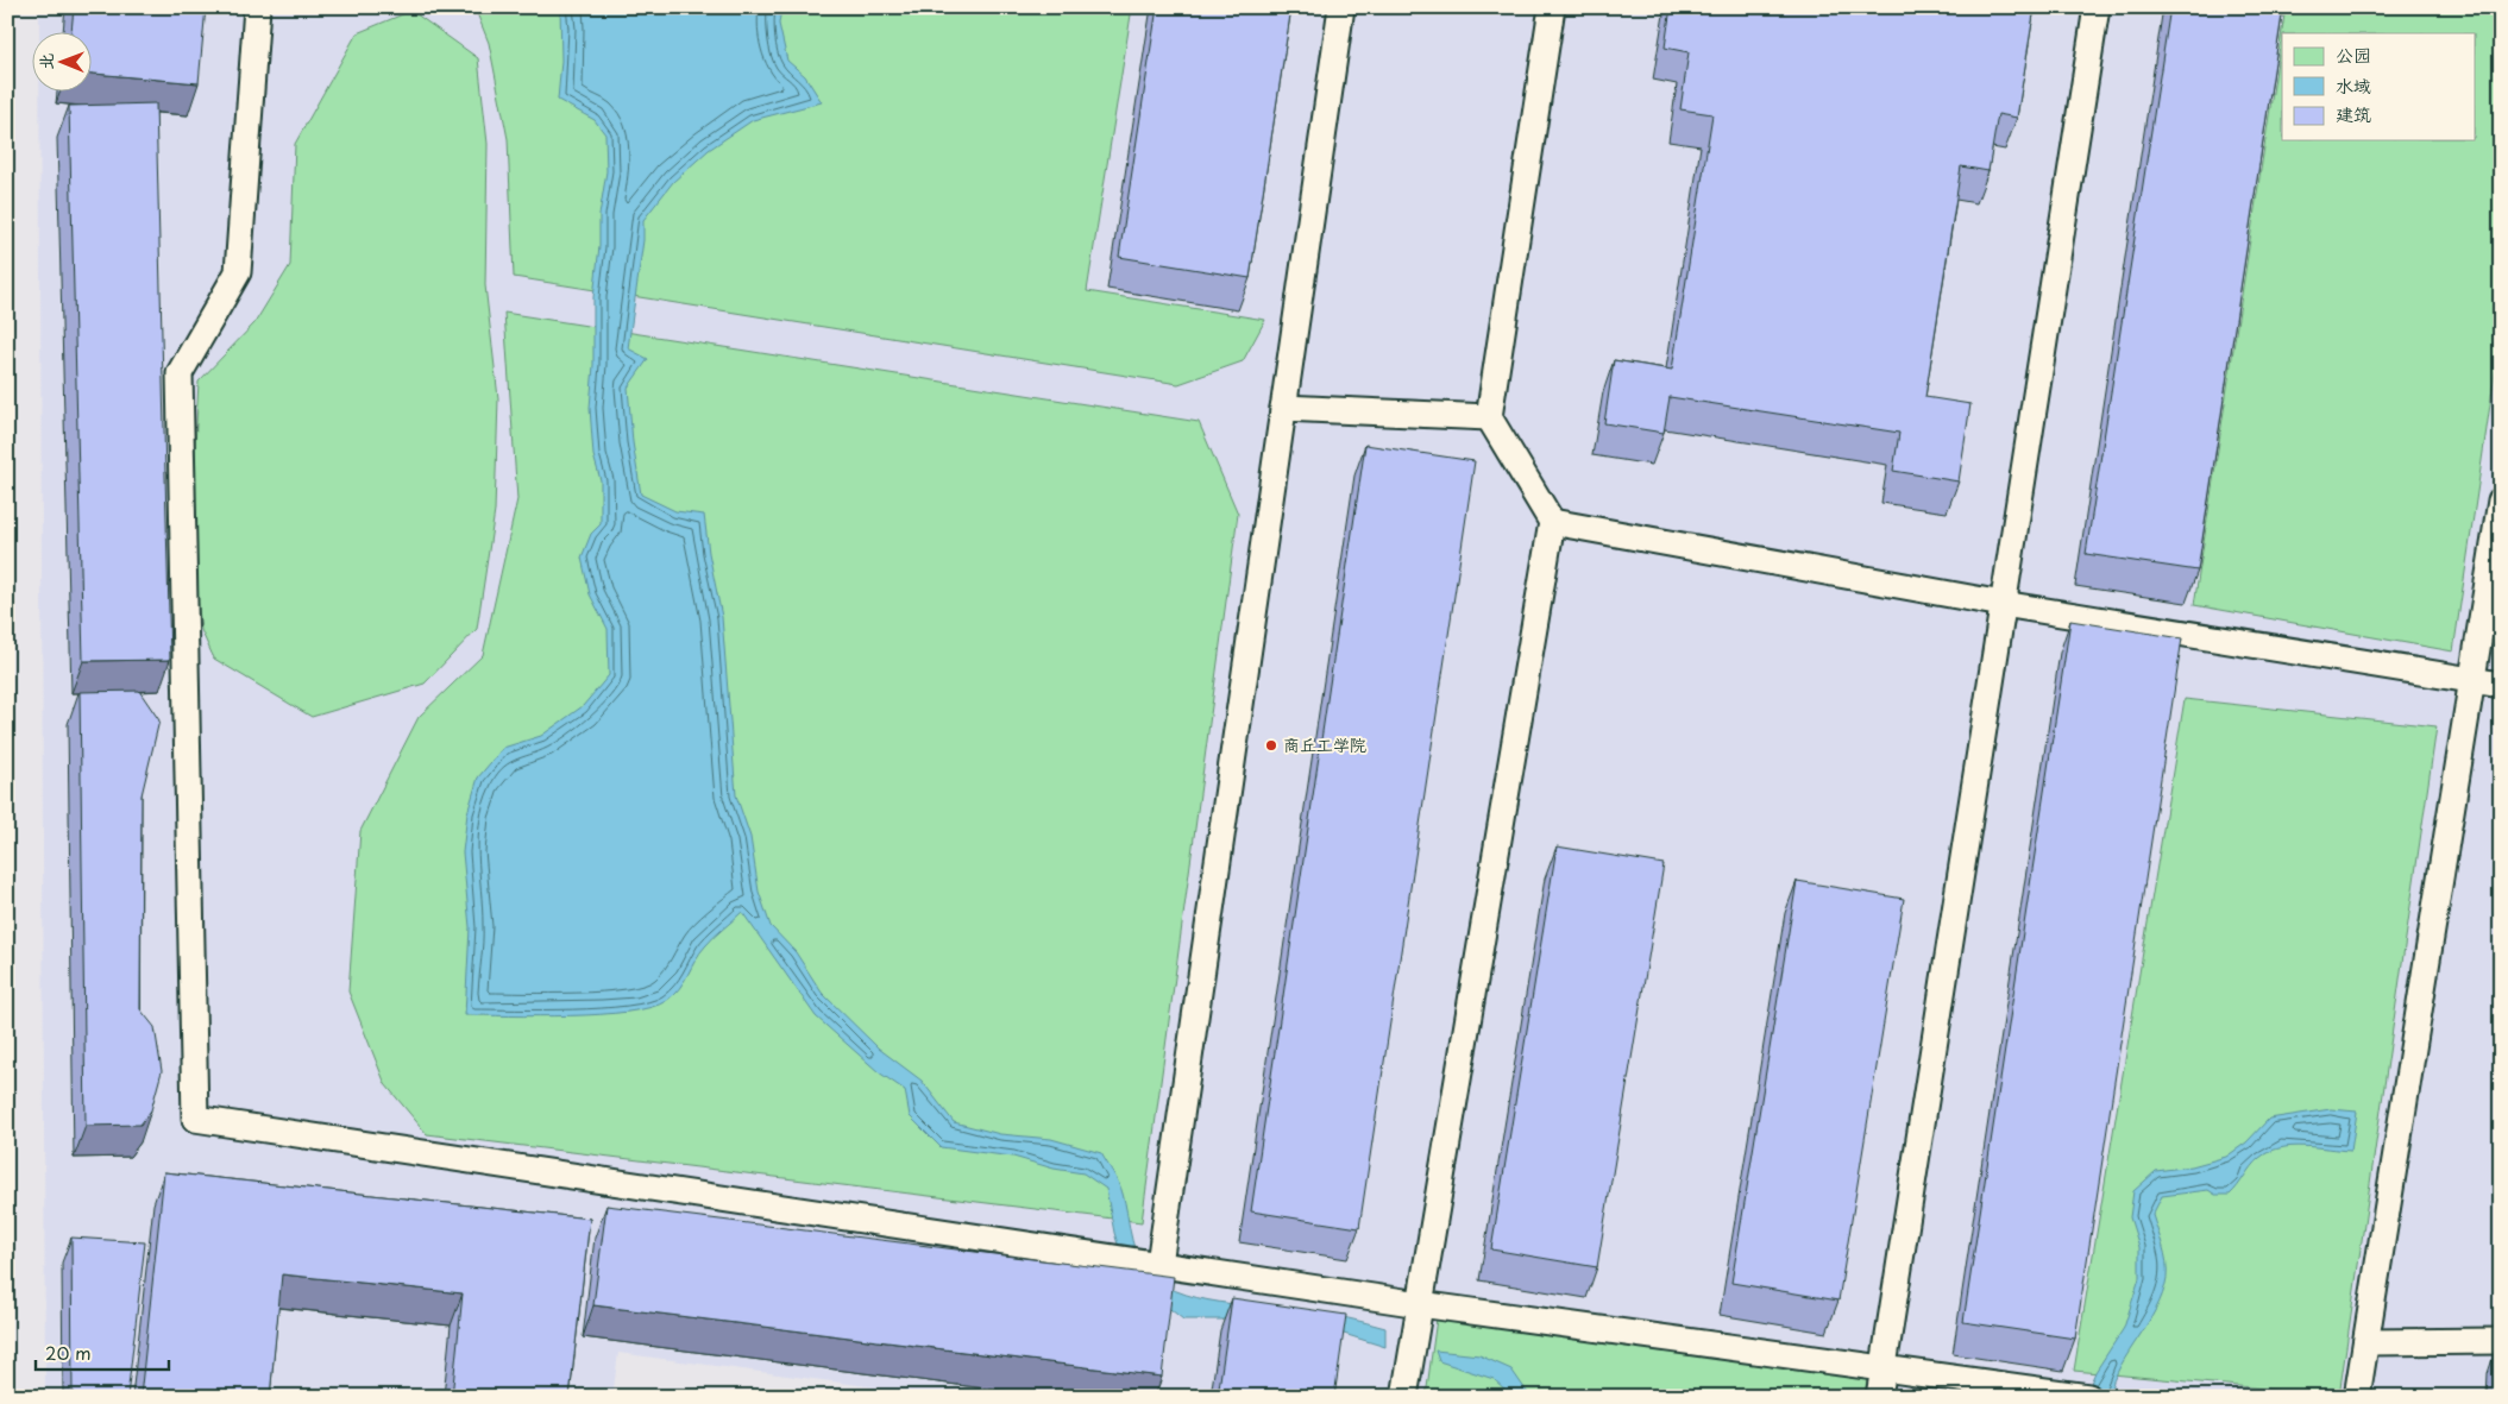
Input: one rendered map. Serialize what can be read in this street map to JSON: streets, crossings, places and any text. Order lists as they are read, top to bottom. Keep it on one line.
{"places":["商丘工学院"],"legend":["公园","水域","建筑"],"scale_bar":"20 m","north":"left"}
